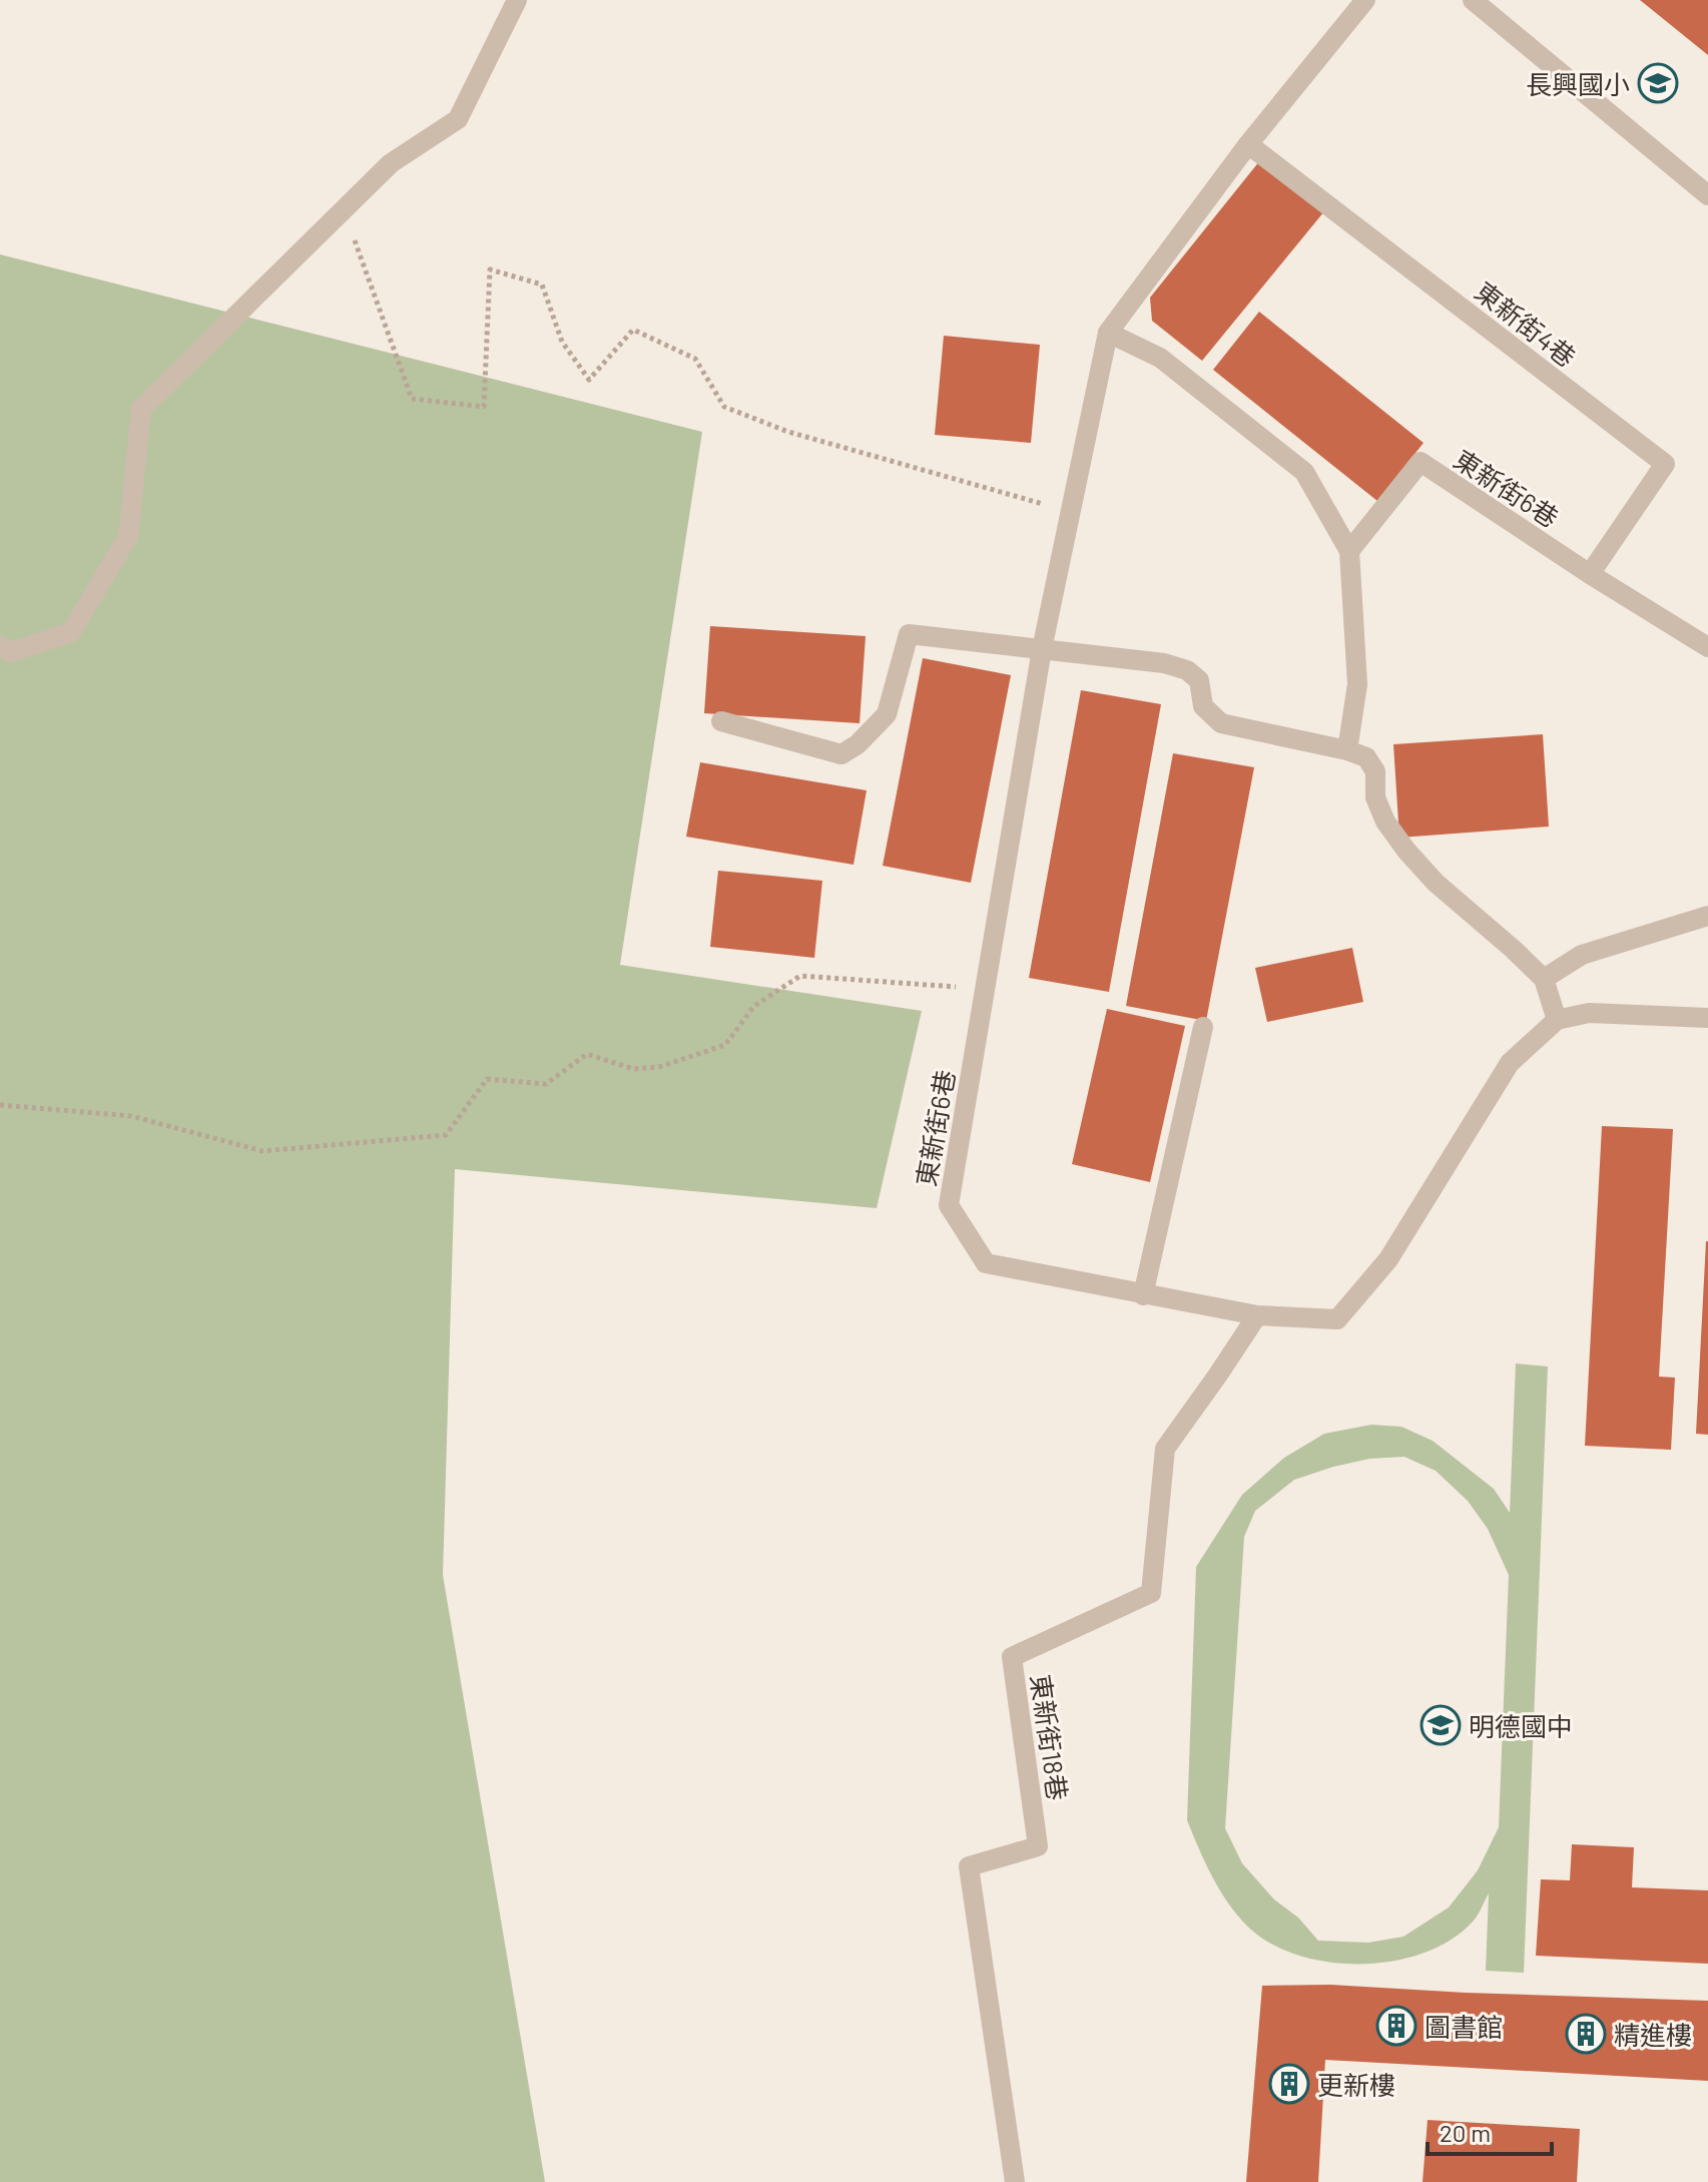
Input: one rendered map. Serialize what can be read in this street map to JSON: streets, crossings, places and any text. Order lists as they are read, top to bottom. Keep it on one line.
{"streets":{"street":["東新街4巷","東新街6巷","東新街18巷"]},"crossings":[["東新街4巷","東新街6巷"],["東新街6巷","東新街18巷"]],"places":{"school or university":["長興國小","明德國中"],"building":["圖書館","精進樓","更新樓"]},"scale_bar":"20 m"}
